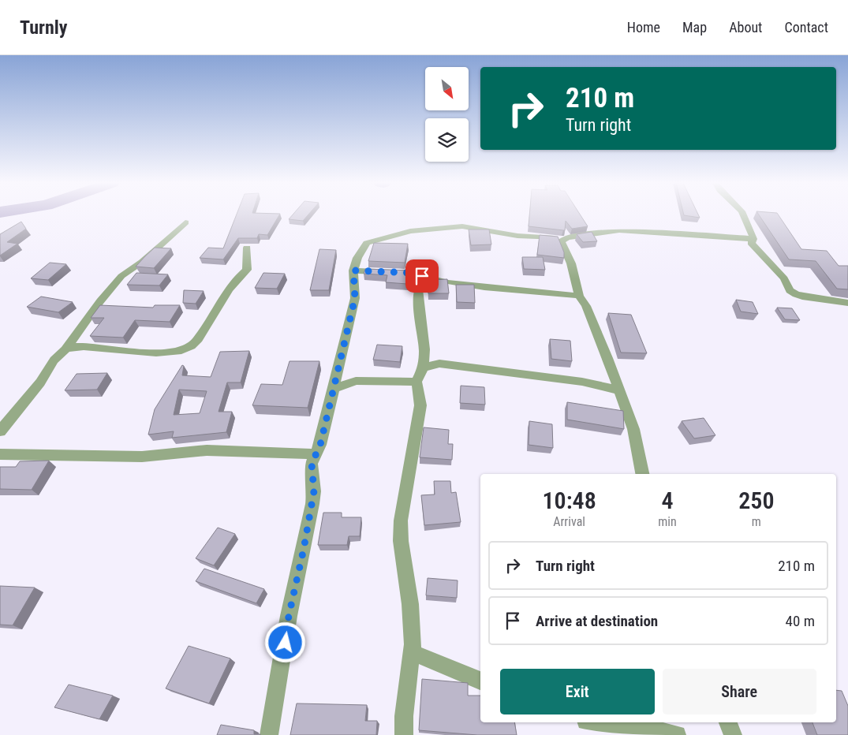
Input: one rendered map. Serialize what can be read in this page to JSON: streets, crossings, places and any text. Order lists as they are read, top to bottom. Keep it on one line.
{"north":"bottom right","page":{"header":"Turnly","nav":["Home","Map","About","Contact"],"turn":["210 m","Turn right"],"eta":["10:48","Arrival","4","min","250","m"],"list":[{"name":"Turn right","value":"210 m"},{"name":"Arrive at destination","value":"40 m"}],"buttons":["Exit","Share"]}}
